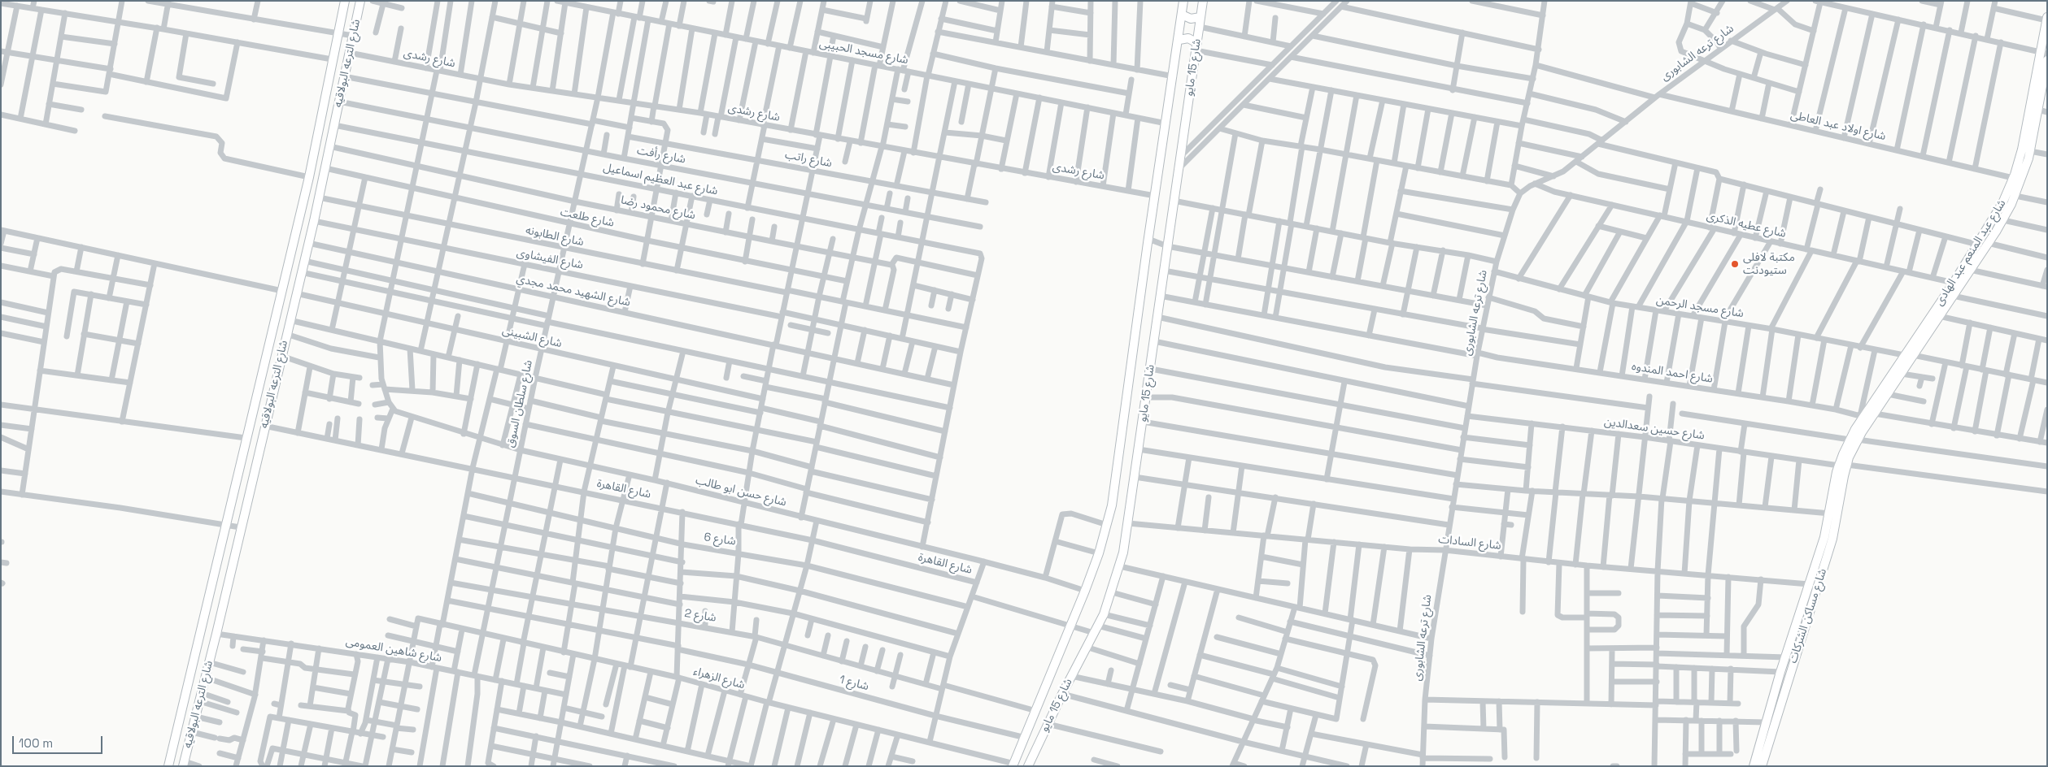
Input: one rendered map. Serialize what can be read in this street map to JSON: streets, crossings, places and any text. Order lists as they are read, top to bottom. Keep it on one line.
{"streets":{"street":["شارع مسجد الحبيبى","شارع ترعه الشابورى","شارع رشدى","شارع الترعه البولاقيه","شارع 15 مايو","شارع اولاد عبد العاطى","شارع رأفت","شارع راتب","شارع عبد العظيم اسماعيل","شارع محمود رضا","شارع طلعت","شارع عطيه الذكرى","شارع الطابونه","شارع عبد المنعم عبد الهادى","شارع الفيشاوى","شارع الشهيد محمد مجدي","شارع مسجد الرحمن","شارع الشبينى","شارع احمد المندوه","شارع سلطان السوق","شارع حسين سعدالدين","شارع القاهرة","شارع حسن ابو طالب","شارع 6","شارع السادات","شارع 2","شارع مساكن الشركات","شارع شاهين العمومى","شارع الزهراء","شارع 1"]},"crossings":[["شارع مسجد الحبيبى","شارع 15 مايو"],["شارع مسجد الحبيبى","شارع سلطان السوق"],["شارع ترعه الشابورى","شارع اولاد عبد العاطى"],["شارع ترعه الشابورى","شارع عطيه الذكرى"],["شارع ترعه الشابورى","شارع مسجد الرحمن"],["شارع ترعه الشابورى","شارع احمد المندوه"],["شارع ترعه الشابورى","شارع حسين سعدالدين"],["شارع ترعه الشابورى","شارع السادات"],["شارع رشدى","شارع الترعه البولاقيه"],["شارع رشدى","شارع 15 مايو"],["شارع رشدى","شارع سلطان السوق"],["شارع الترعه البولاقيه","شارع رأفت"],["شارع الترعه البولاقيه","شارع عبد العظيم اسماعيل"],["شارع الترعه البولاقيه","شارع محمود رضا"],["شارع الترعه البولاقيه","شارع طلعت"],["شارع الترعه البولاقيه","شارع الطابونه"],["شارع الترعه البولاقيه","شارع الفيشاوى"],["شارع الترعه البولاقيه","شارع الشهيد محمد مجدي"],["شارع الترعه البولاقيه","شارع الشبينى"],["شارع الترعه البولاقيه","شارع القاهرة"],["شارع الترعه البولاقيه","شارع شاهين العمومى"],["شارع 15 مايو","شارع احمد المندوه"],["شارع 15 مايو","شارع حسن ابو طالب"],["شارع 15 مايو","شارع السادات"],["شارع 15 مايو","شارع 2"],["شارع 15 مايو","شارع الزهراء"],["شارع 15 مايو","شارع 1"],["شارع اولاد عبد العاطى","شارع عبد المنعم عبد الهادى"],["شارع رأفت","شارع سلطان السوق"],["شارع عبد العظيم اسماعيل","شارع محمود رضا"],["شارع عبد العظيم اسماعيل","شارع سلطان السوق"],["شارع محمود رضا","شارع سلطان السوق"],["شارع طلعت","شارع سلطان السوق"],["شارع عطيه الذكرى","شارع عبد المنعم عبد الهادى"],["شارع الطابونه","شارع سلطان السوق"],["شارع عبد المنعم عبد الهادى","شارع مسجد الرحمن"],["شارع عبد المنعم عبد الهادى","شارع احمد المندوه"],["شارع عبد المنعم عبد الهادى","شارع حسين سعدالدين"],["شارع عبد المنعم عبد الهادى","شارع مساكن الشركات"],["شارع الفيشاوى","شارع سلطان السوق"],["شارع الشهيد محمد مجدي","شارع سلطان السوق"],["شارع الشبينى","شارع سلطان السوق"],["شارع سلطان السوق","شارع القاهرة"],["شارع سلطان السوق","شارع حسن ابو طالب"],["شارع سلطان السوق","شارع 6"],["شارع سلطان السوق","شارع 2"],["شارع سلطان السوق","شارع شاهين العمومى"],["شارع سلطان السوق","شارع الزهراء"],["شارع سلطان السوق","شارع 1"],["شارع حسين سعدالدين","شارع مساكن الشركات"],["شارع السادات","شارع مساكن الشركات"]],"places":["مكتبة لافلى ستيودنت"],"scale_bar":"100 m"}
